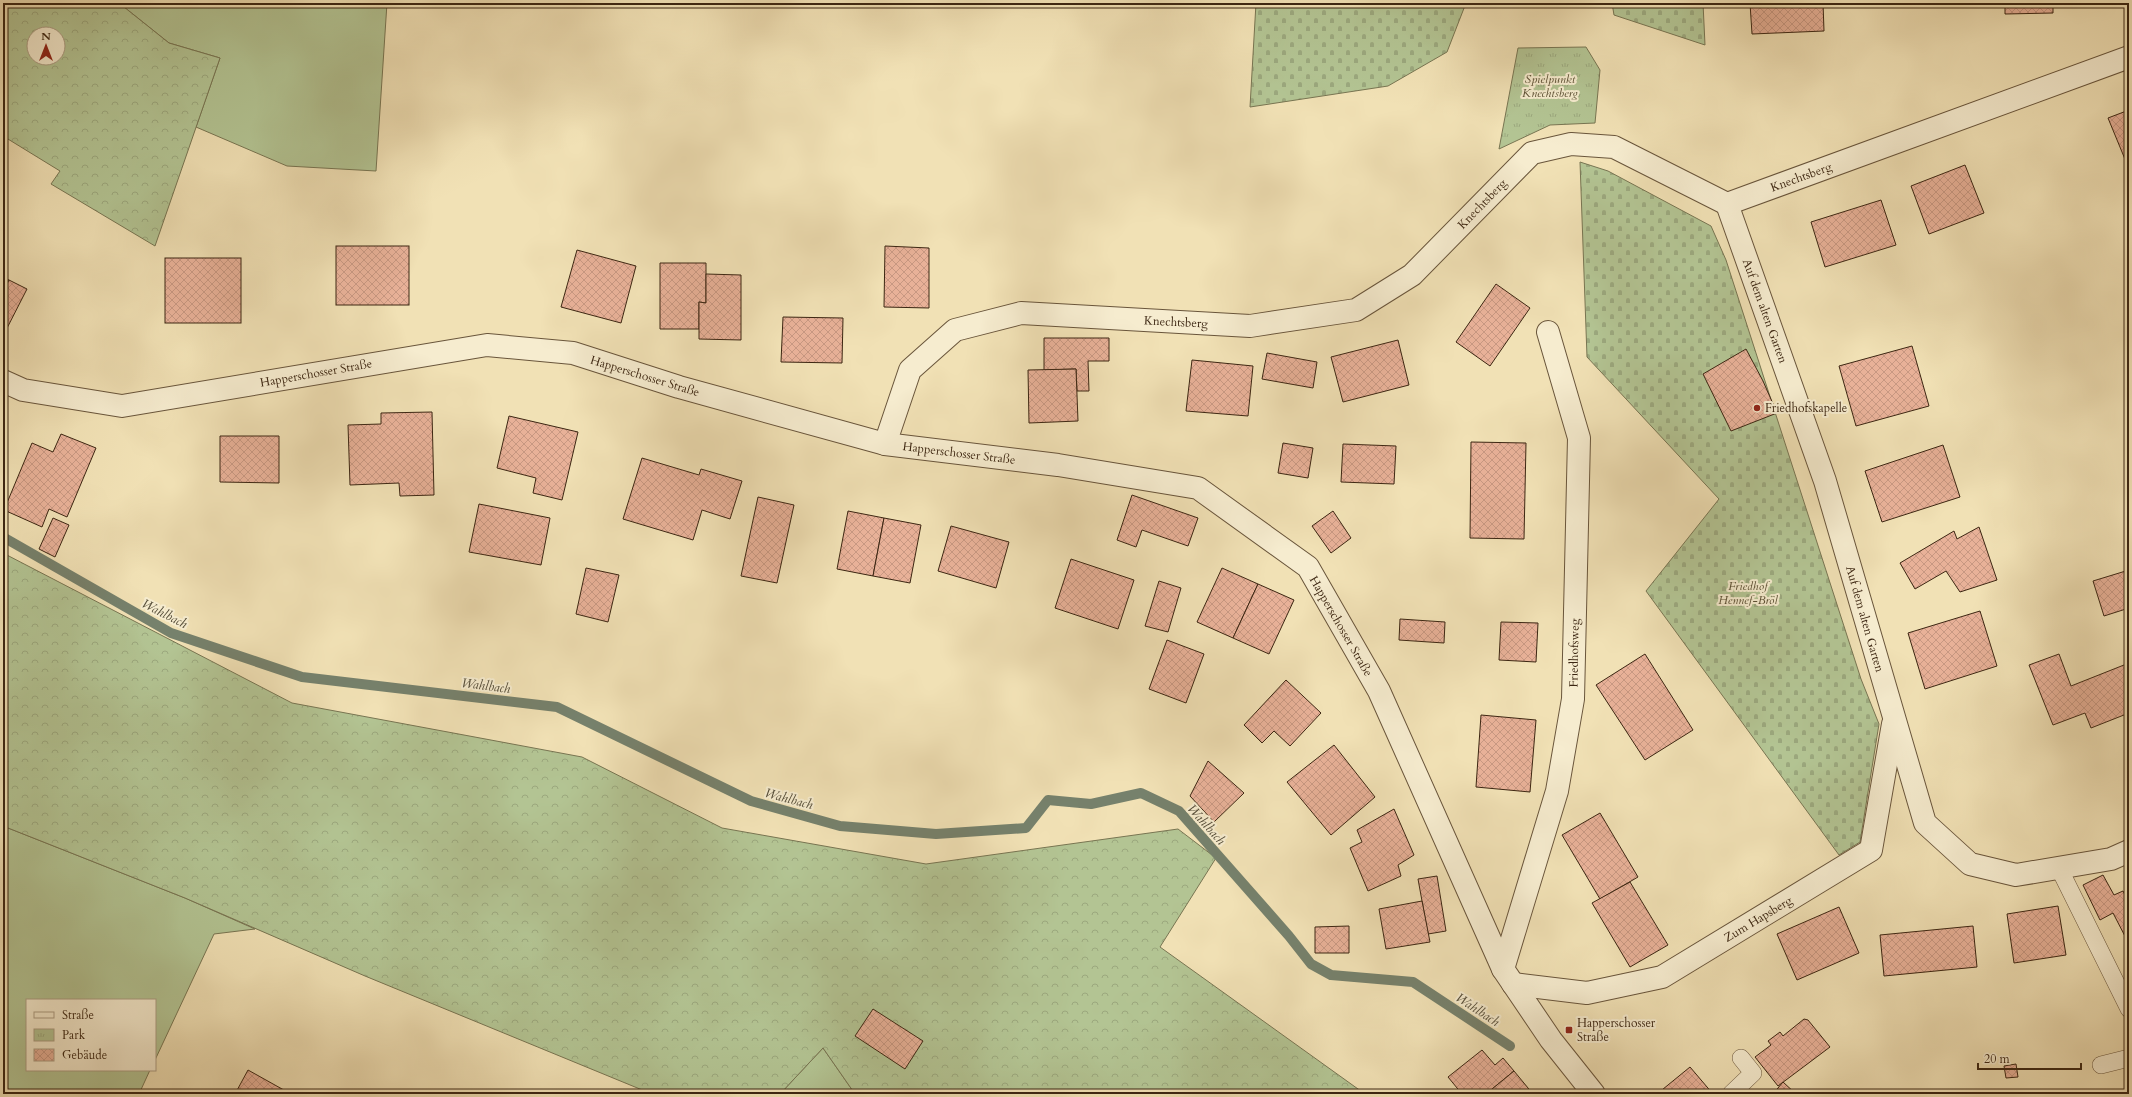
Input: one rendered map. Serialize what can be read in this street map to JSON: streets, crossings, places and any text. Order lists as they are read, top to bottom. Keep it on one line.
{"streets":{"street":["Knechtsberg","Auf dem alten Garten","Happerschosser Straße","Friedhofsweg","Zum Hapsberg"]},"crossings":[["Knechtsberg","Auf dem alten Garten"],["Knechtsberg","Happerschosser Straße"],["Auf dem alten Garten","Zum Hapsberg"],["Happerschosser Straße","Friedhofsweg"],["Happerschosser Straße","Zum Hapsberg"],["Friedhofsweg","Zum Hapsberg"]],"water":["Wahlbach"],"parks":["Spielpunkt Knechtsberg","Friedhof Hennef-Bröl"],"places":{"other":["Friedhofskapelle"],"transit":["Happerschosser Straße"]},"legend":["Straße","Park","Gebäude"],"scale_bar":"20 m","north":"top"}
